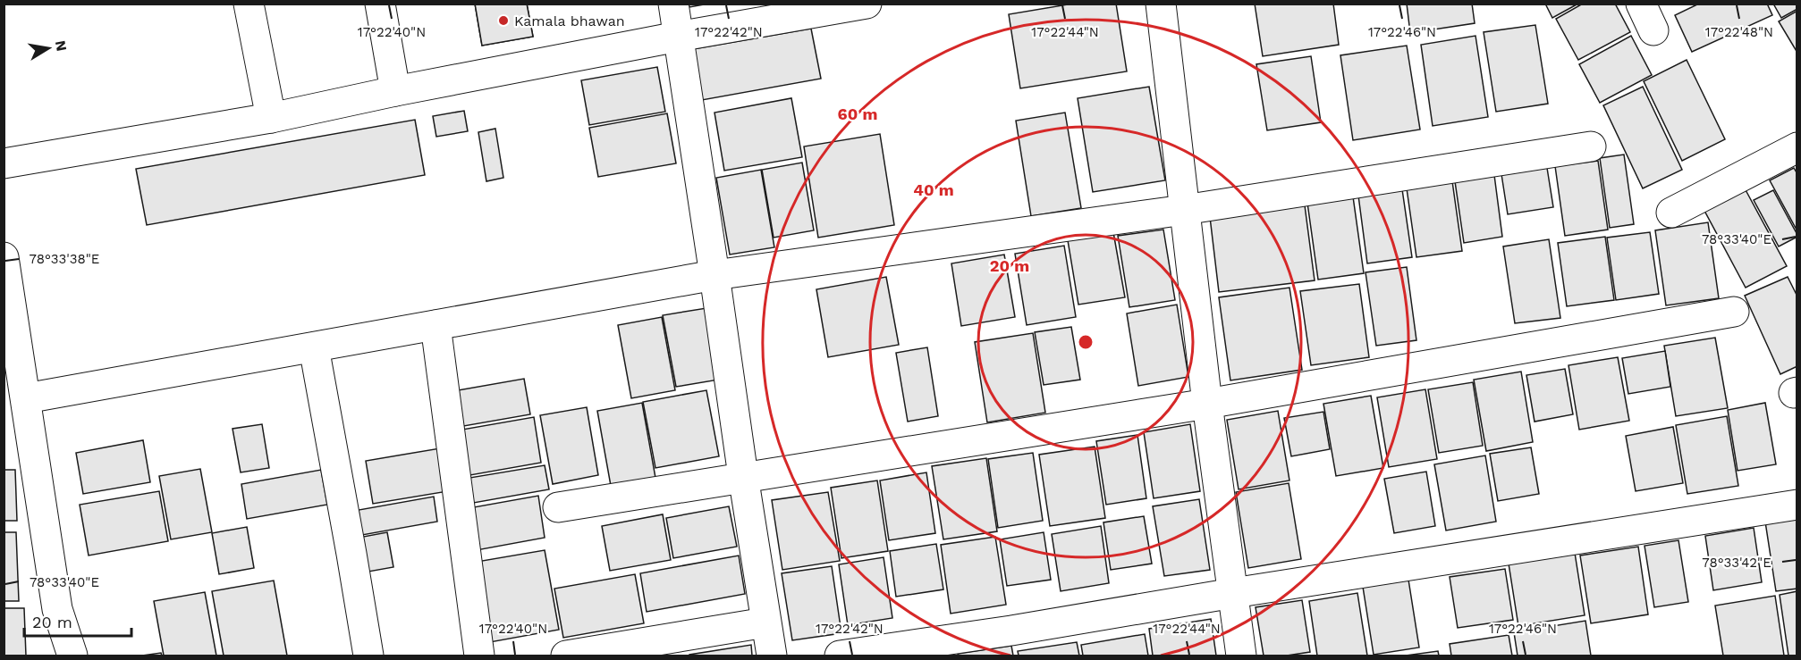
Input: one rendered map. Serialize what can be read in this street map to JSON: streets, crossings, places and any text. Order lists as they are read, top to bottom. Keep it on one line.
{"places":["Kamala bhawan"],"scale_bar":"20 m","north":"right","coordinates":["17°22'40\"N","17°22'42\"N","17°22'44\"N","17°22'46\"N","17°22'48\"N","78°33'40\"E","78°33'38\"E","78°33'42\"E"],"rings":["60 m","40 m","20 m"]}
